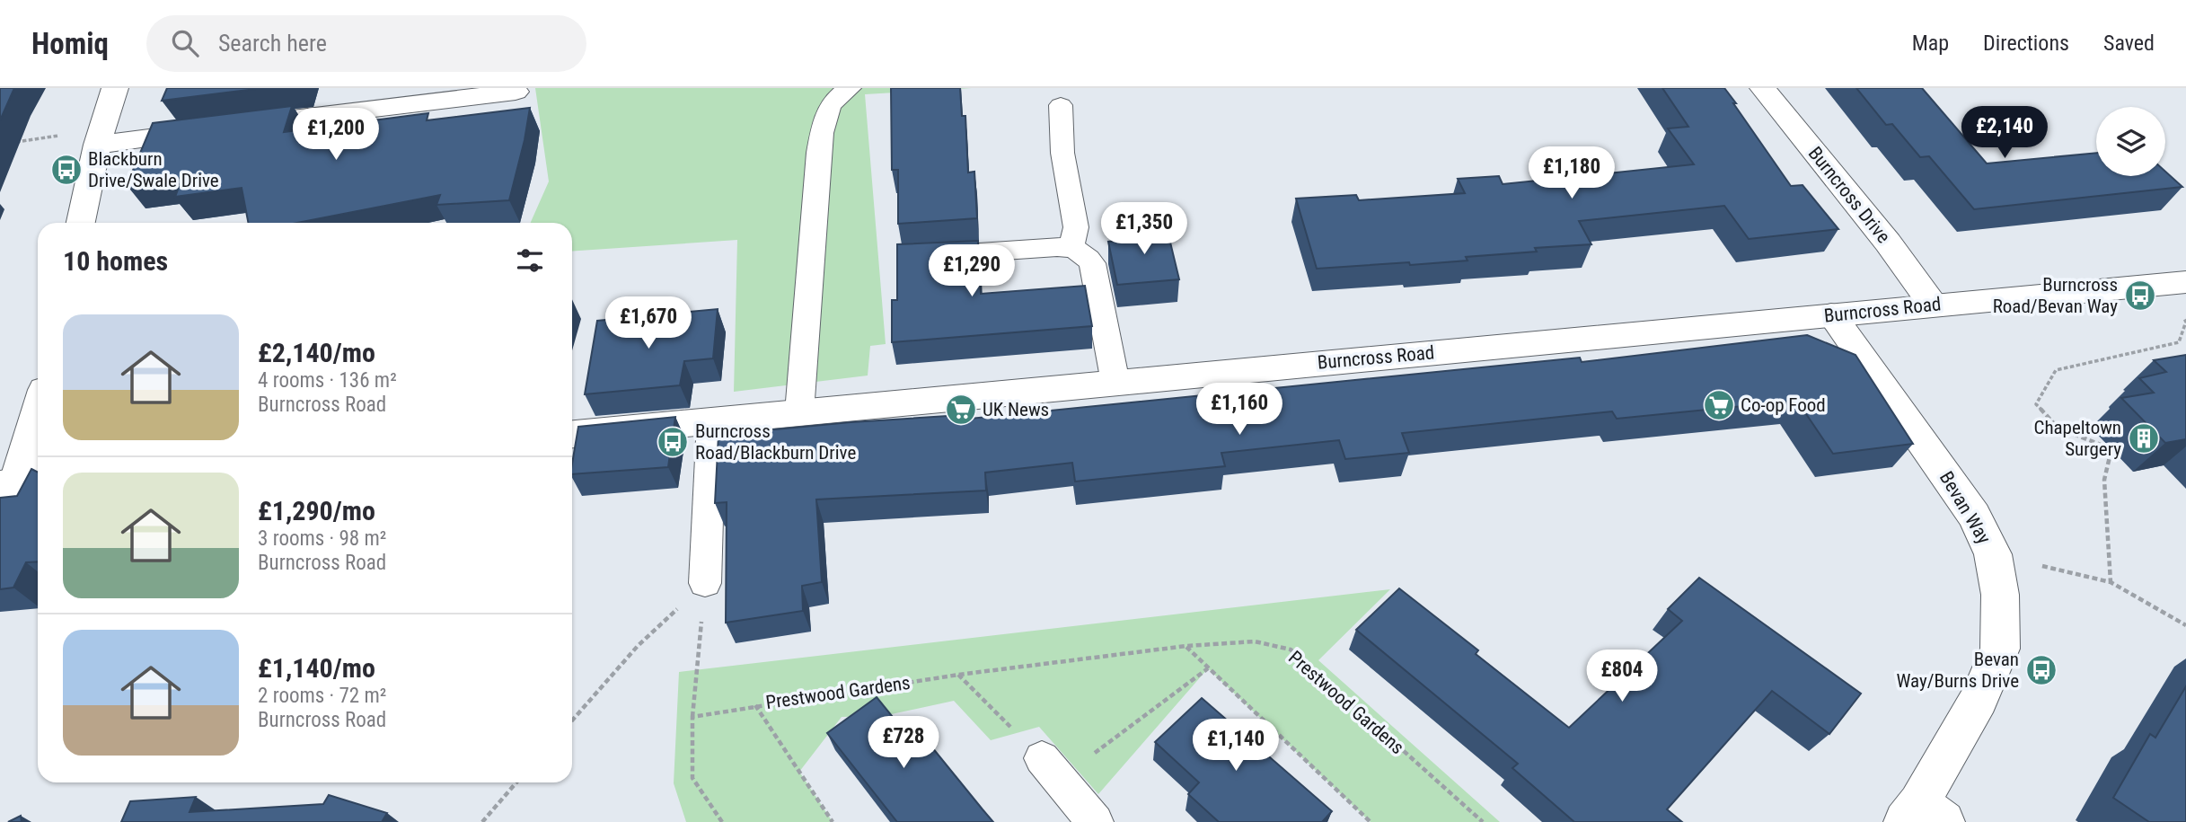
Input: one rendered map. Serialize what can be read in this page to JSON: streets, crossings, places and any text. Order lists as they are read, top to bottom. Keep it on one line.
{"streets":{"street":["Burncross Drive","Burncross Road","Bevan Way"],"path":["Prestwood Gardens"]},"crossings":[["Burncross Drive","Burncross Road"],["Burncross Road","Bevan Way"]],"places":{"bus stop":["Blackburn Drive/Swale Drive","Burncross Road/Bevan Way","Burncross Road/Blackburn Drive","Bevan Way/Burns Drive"],"supermarket":["Co-op Food","UK News"],"building":["Chapeltown Surgery"]},"page":{"header":"Homiq","search":"Search here","nav":["Map","Directions","Saved"],"price":["£2,140","£1,200","£1,180","£1,350","£1,290","£1,670","£1,160","£804","£728","£1,140"],"heading":"10 homes","list":[{"name":"£2,140/mo","note":"4 rooms · 136 m² · Burncross Road"},{"name":"£1,290/mo","note":"3 rooms · 98 m² · Burncross Road"},{"name":"£1,140/mo","note":"2 rooms · 72 m² · Burncross Road"}]}}
